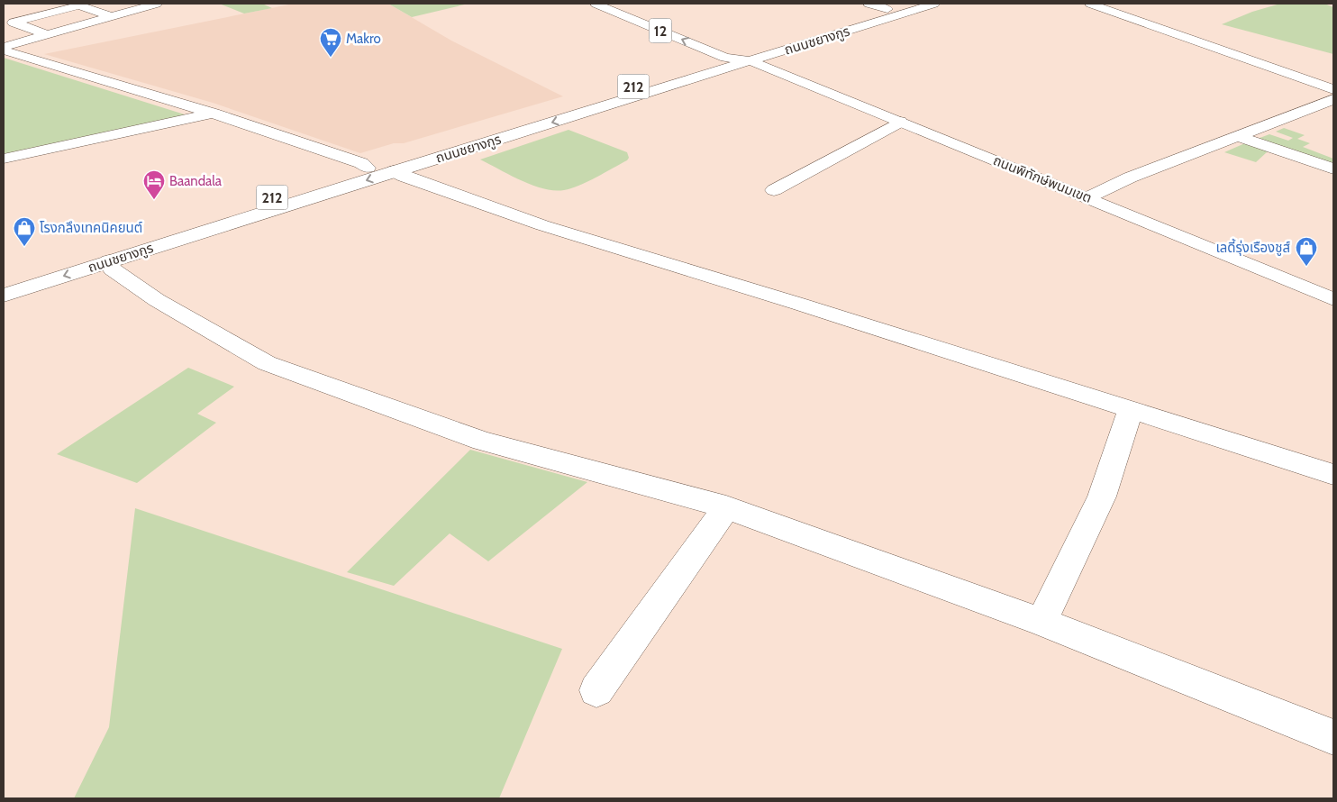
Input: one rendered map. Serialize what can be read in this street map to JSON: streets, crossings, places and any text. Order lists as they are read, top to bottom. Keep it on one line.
{"streets":{"street":["12","ถนนชยางกูร","212","ถนนพิทักษ์พนมเขต"]},"crossings":[["12","ถนนชยางกูร"],["12","ถนนพิทักษ์พนมเขต"],["ถนนชยางกูร","ถนนพิทักษ์พนมเขต"]],"places":{"supermarket":["Makro"],"hotel":["Baandala"],"shop":["โรงกลึงเทคนิคยนต์","เลดี้รุ่งเรืองชูส์"]}}
